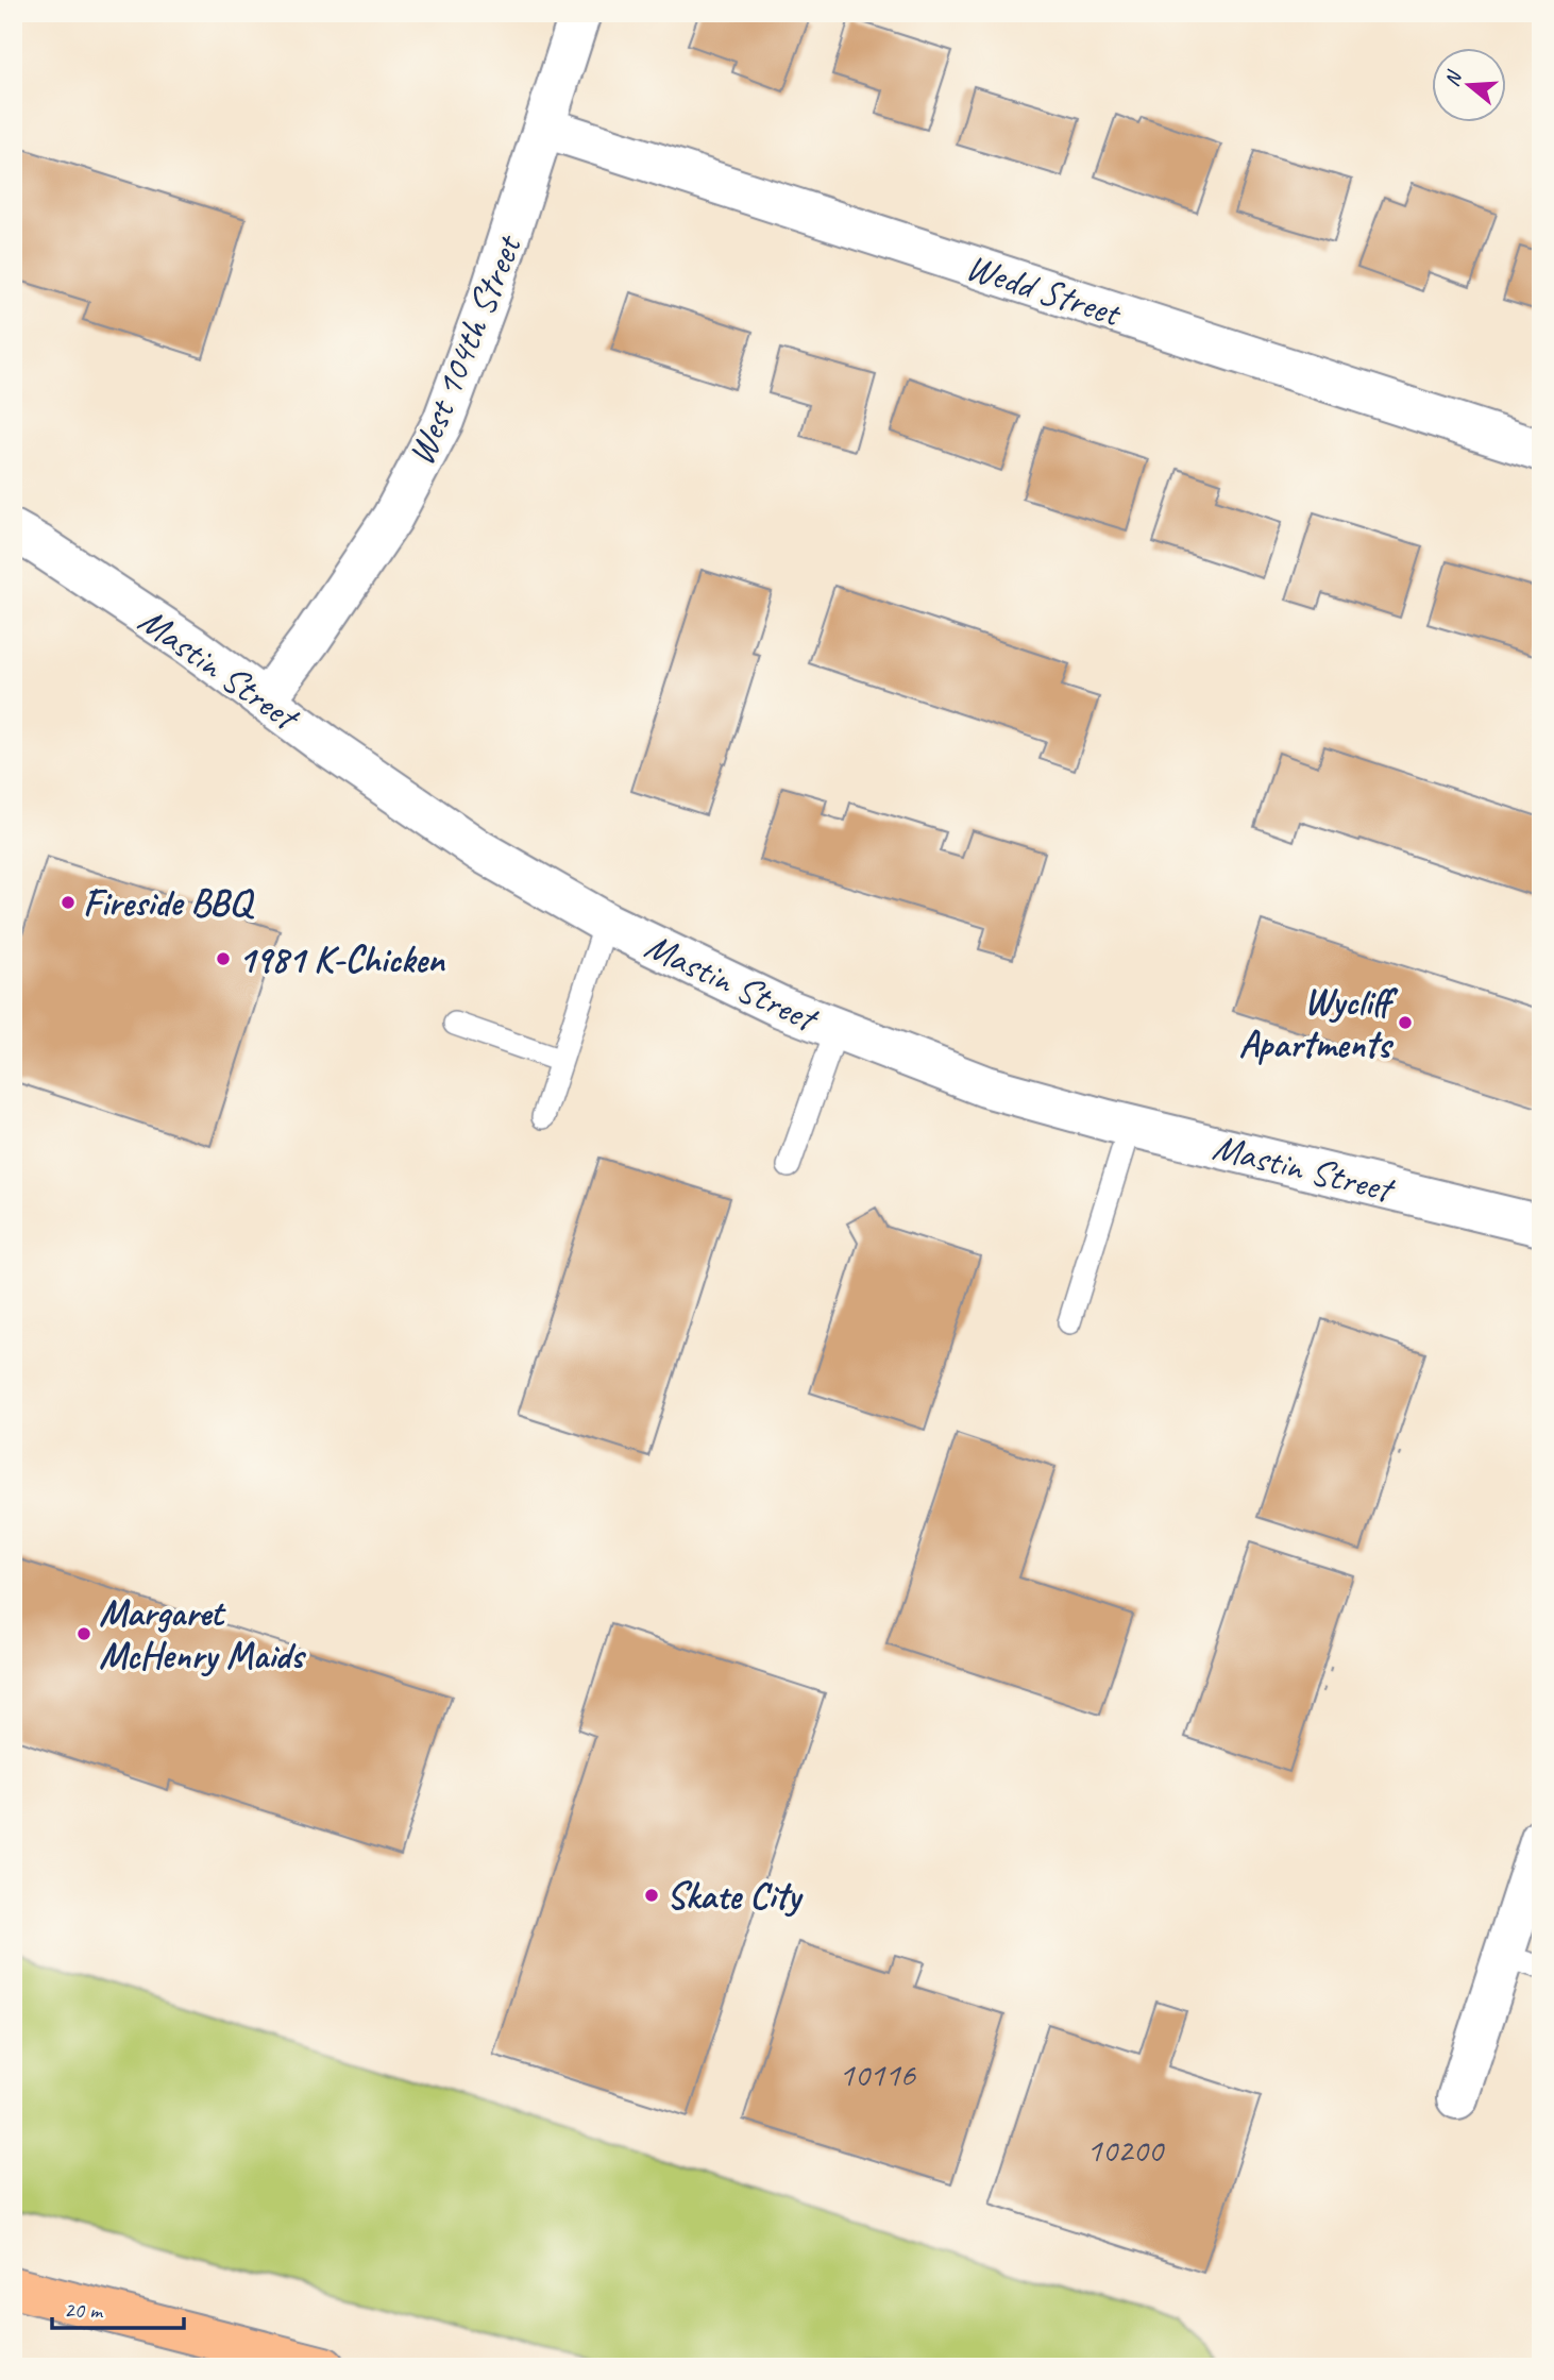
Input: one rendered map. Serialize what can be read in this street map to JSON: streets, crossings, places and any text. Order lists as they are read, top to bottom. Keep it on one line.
{"streets":{"street":["Wedd Street","West 104th Street","Mastin Street"]},"crossings":[["Wedd Street","West 104th Street"],["West 104th Street","Mastin Street"]],"places":["Fireside BBQ","1981 K-Chicken","Wycliff Apartments","Margaret McHenry Maids","Skate City"],"house_numbers":["10116","10200"],"scale_bar":"20 m","north":"left"}
